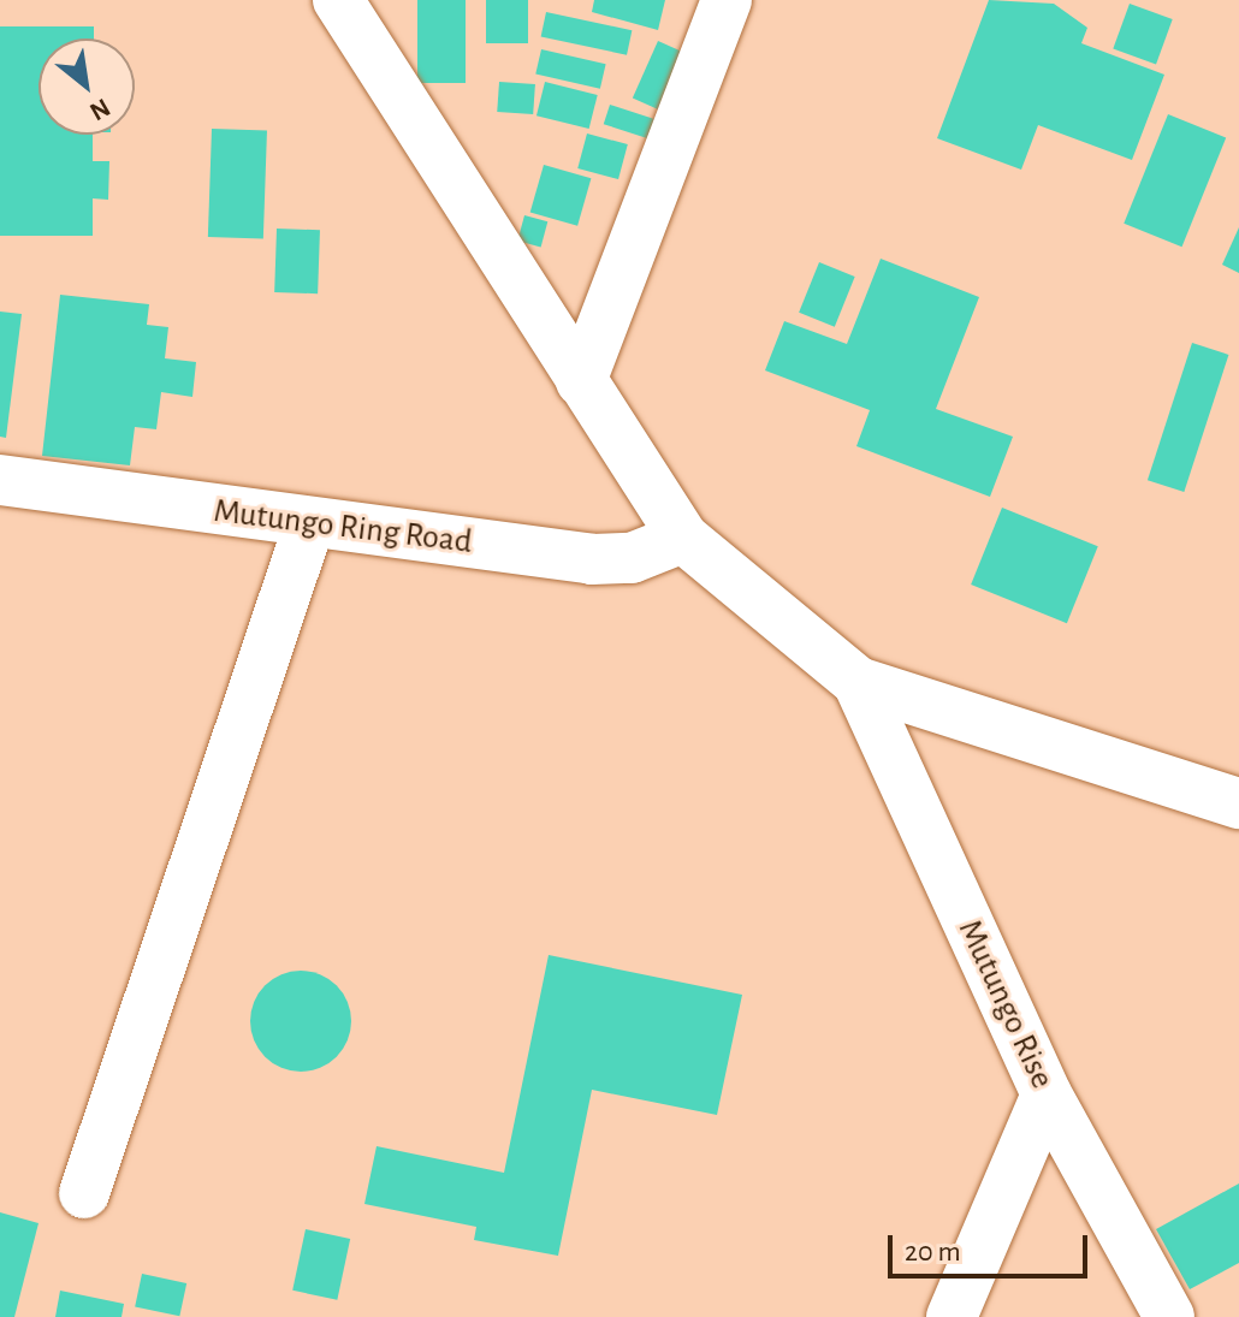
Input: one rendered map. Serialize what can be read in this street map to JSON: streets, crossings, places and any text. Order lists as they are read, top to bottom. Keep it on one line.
{"streets":{"street":["Mutungo Ring Road","Mutungo Rise"]},"scale_bar":"20 m","north":"bottom right"}
